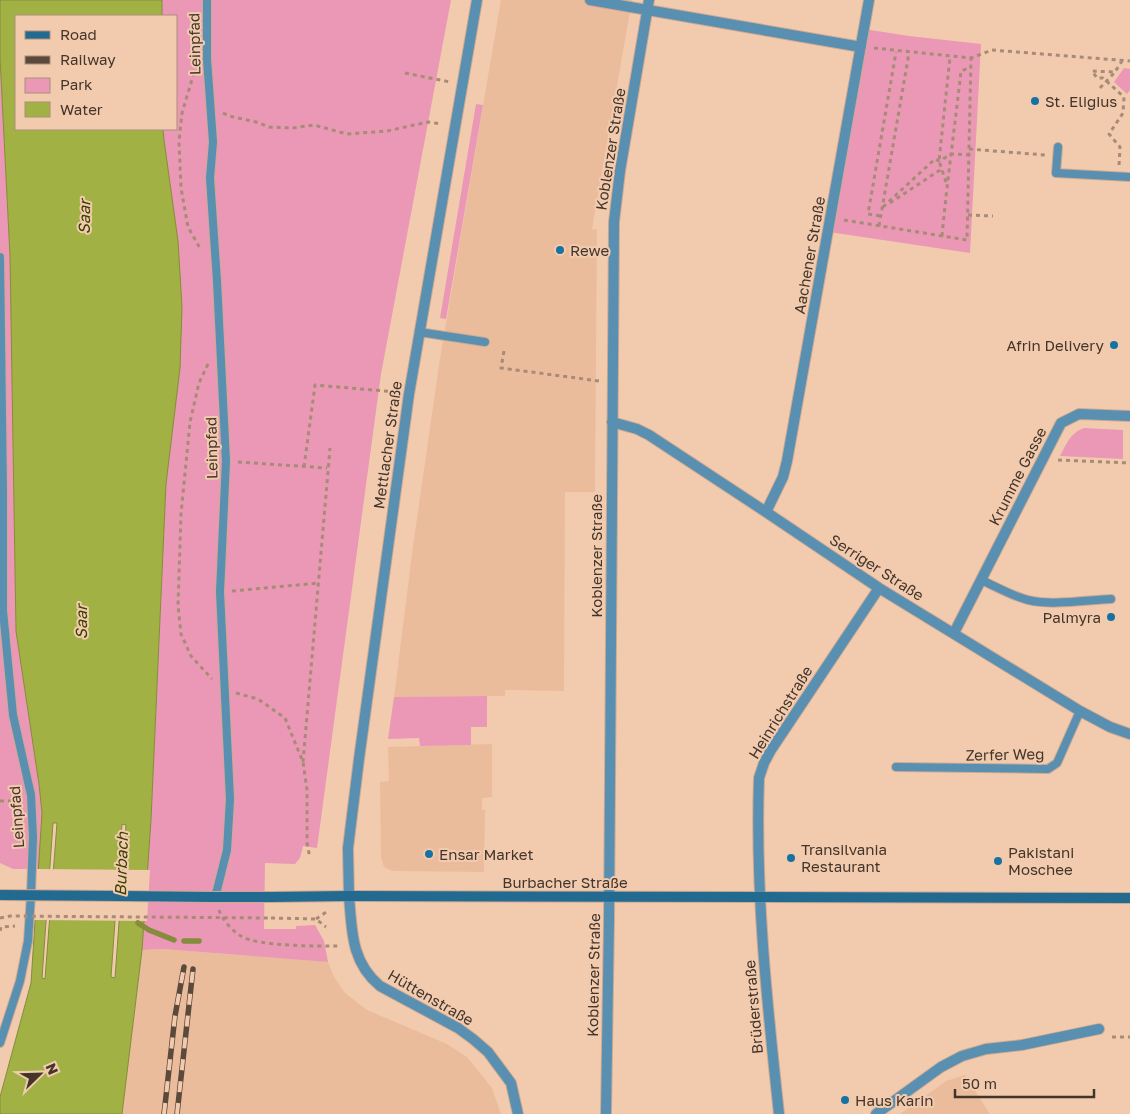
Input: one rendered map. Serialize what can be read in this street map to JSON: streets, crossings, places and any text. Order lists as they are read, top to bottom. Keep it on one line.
{"streets":{"main road":["Burbacher Straße"],"street":["Koblenzer Straße","Aachener Straße","Mettlacher Straße","Krumme Gasse","Serriger Straße","Heinrichstraße","Hüttenstraße","Brüderstraße"],"lane":["Leinpfad","Zerfer Weg"]},"crossings":[["Koblenzer Straße","Serriger Straße"],["Koblenzer Straße","Burbacher Straße"],["Aachener Straße","Serriger Straße"],["Mettlacher Straße","Burbacher Straße"],["Mettlacher Straße","Hüttenstraße"],["Krumme Gasse","Serriger Straße"],["Serriger Straße","Heinrichstraße"],["Serriger Straße","Zerfer Weg"],["Heinrichstraße","Burbacher Straße"],["Heinrichstraße","Brüderstraße"],["Burbacher Straße","Hüttenstraße"],["Burbacher Straße","Brüderstraße"]],"water":["Saar","Burbach"],"places":["St. Eligius","Rewe","Afrin Delivery","Palmyra","Ensar Market","Transilvania Restaurant","Pakistani Moschee","Haus Karin"],"legend":["Road","Railway","Park","Water"],"scale_bar":"50 m","north":"top right"}
